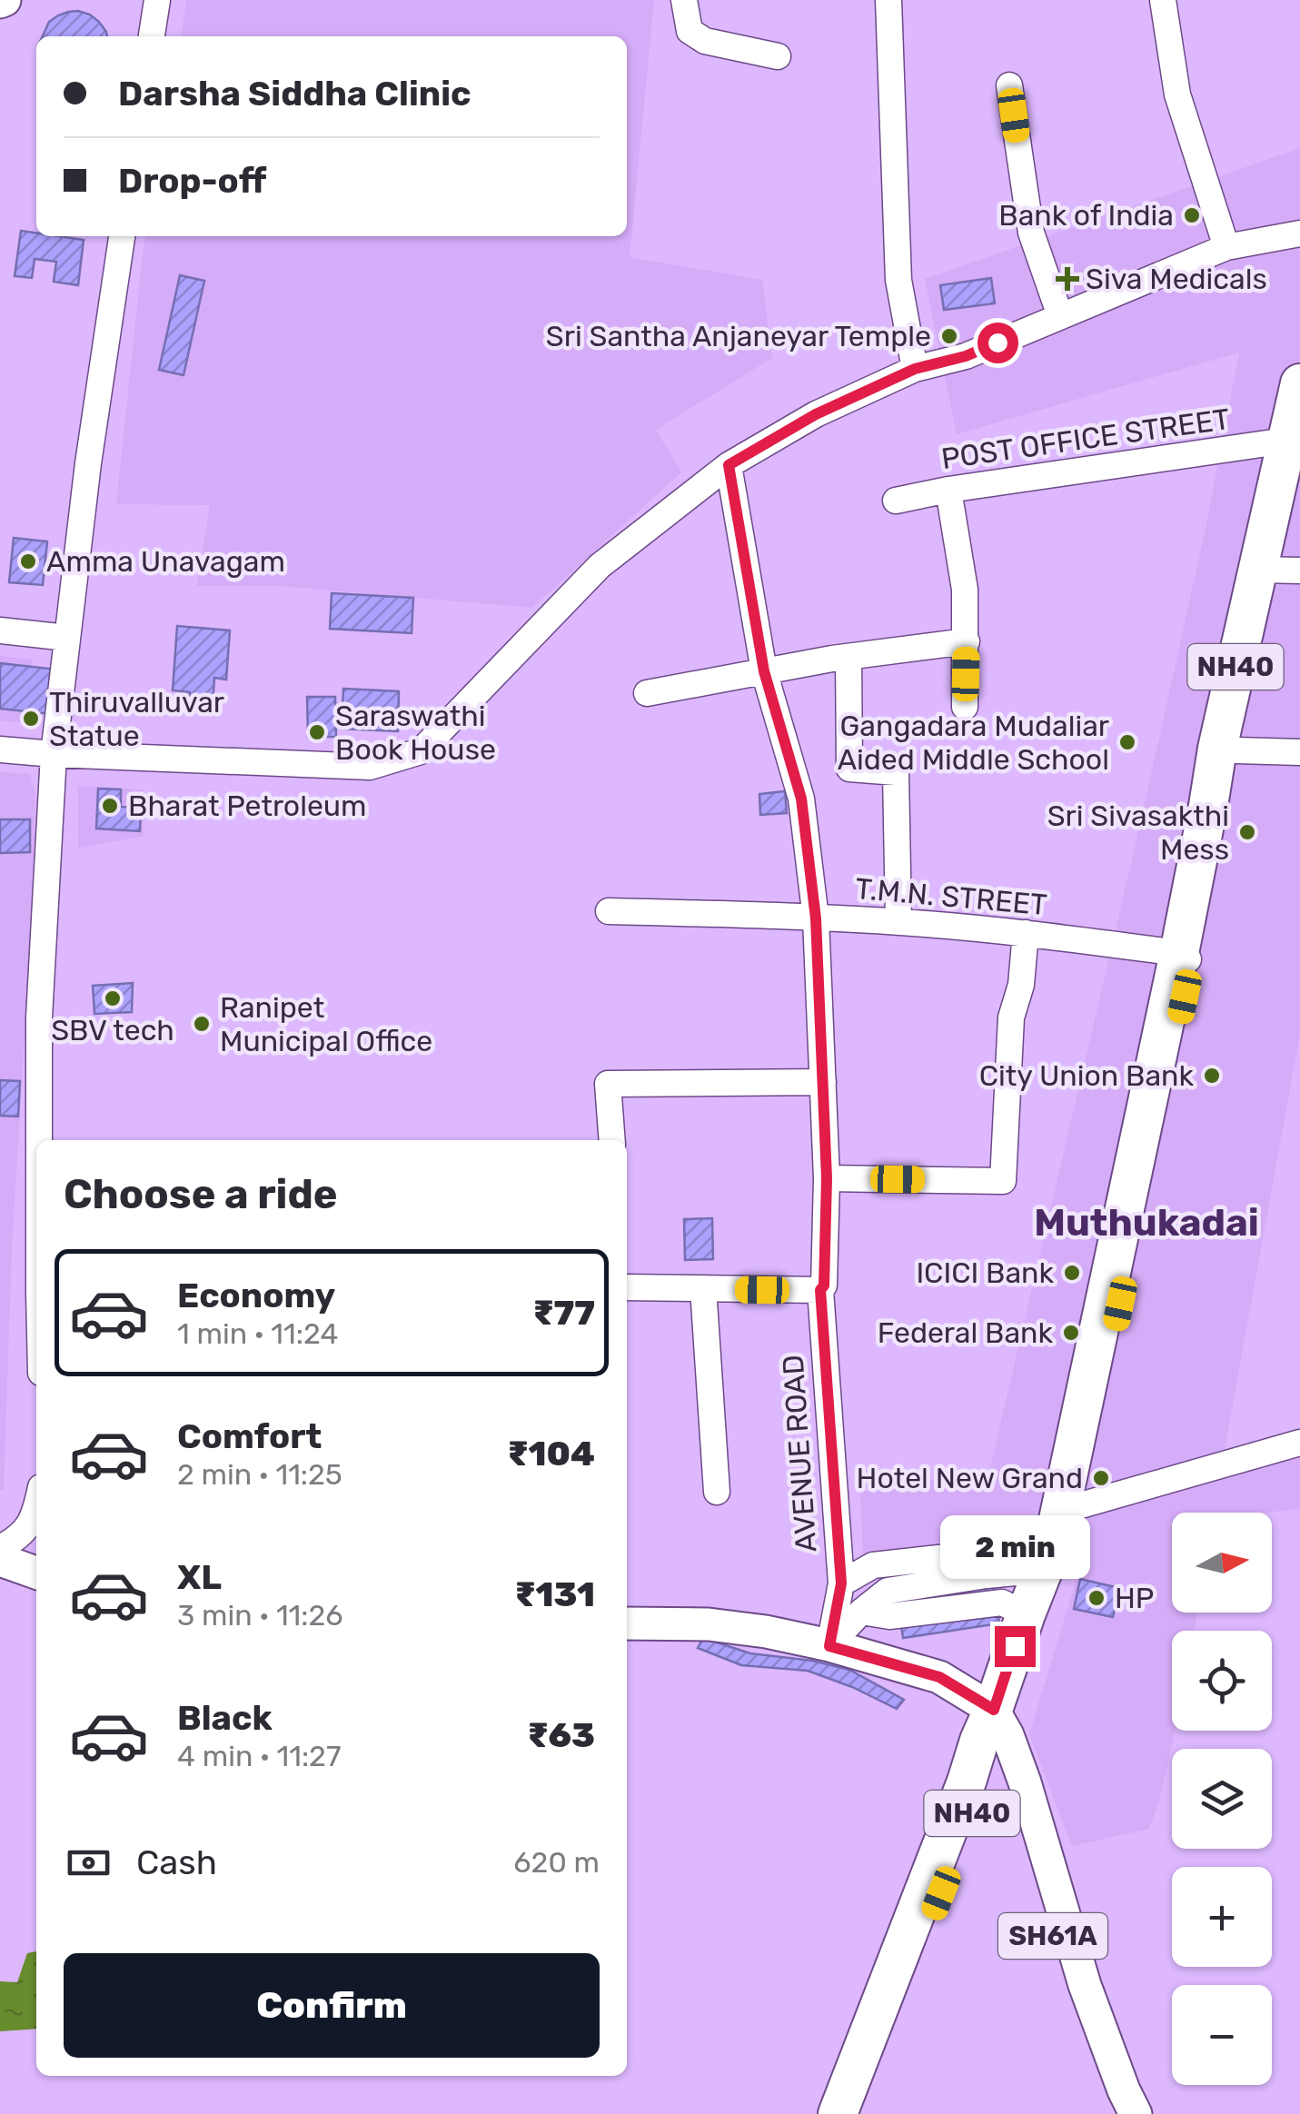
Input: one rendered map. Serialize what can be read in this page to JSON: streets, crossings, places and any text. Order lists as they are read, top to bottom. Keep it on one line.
{"streets":{"highway":["NH40"],"main road":["SH61A"],"street":["POST OFFICE STREET","T.M.N. STREET","AVENUE ROAD"]},"crossings":[["POST OFFICE STREET","NH40"],["NH40","T.M.N. STREET"],["NH40","SH61A"],["T.M.N. STREET","AVENUE ROAD"]],"districts":["Muthukadai"],"places":{"other":["Bank of India","Sri Santha Anjaneyar Temple","Amma Unavagam","Thiruvalluvar Statue","Saraswathi Book House","Gangadara Mudaliar Aided Middle School","Bharat Petroleum","Sri Sivasakthi Mess","SBV tech","Ranipet Municipal Office","City Union Bank","ICICI Bank","Federal Bank","Hotel New Grand","HP"],"health":["Siva Medicals"]},"north":"right","page":{"banner":["Darsha Siddha Clinic","Drop-off"],"heading":"Choose a ride","list":[{"name":"Economy","note":"1 min · 11:24","value":"₹77"},{"name":"Comfort","note":"2 min · 11:25","value":"₹104"},{"name":"XL","note":"3 min · 11:26","value":"₹131"},{"name":"Black","note":"4 min · 11:27","value":"₹63"}],"map_buttons":["+","−"],"bubble":"2 min","pay":["Cash","620 m"],"buttons":"Confirm"}}
